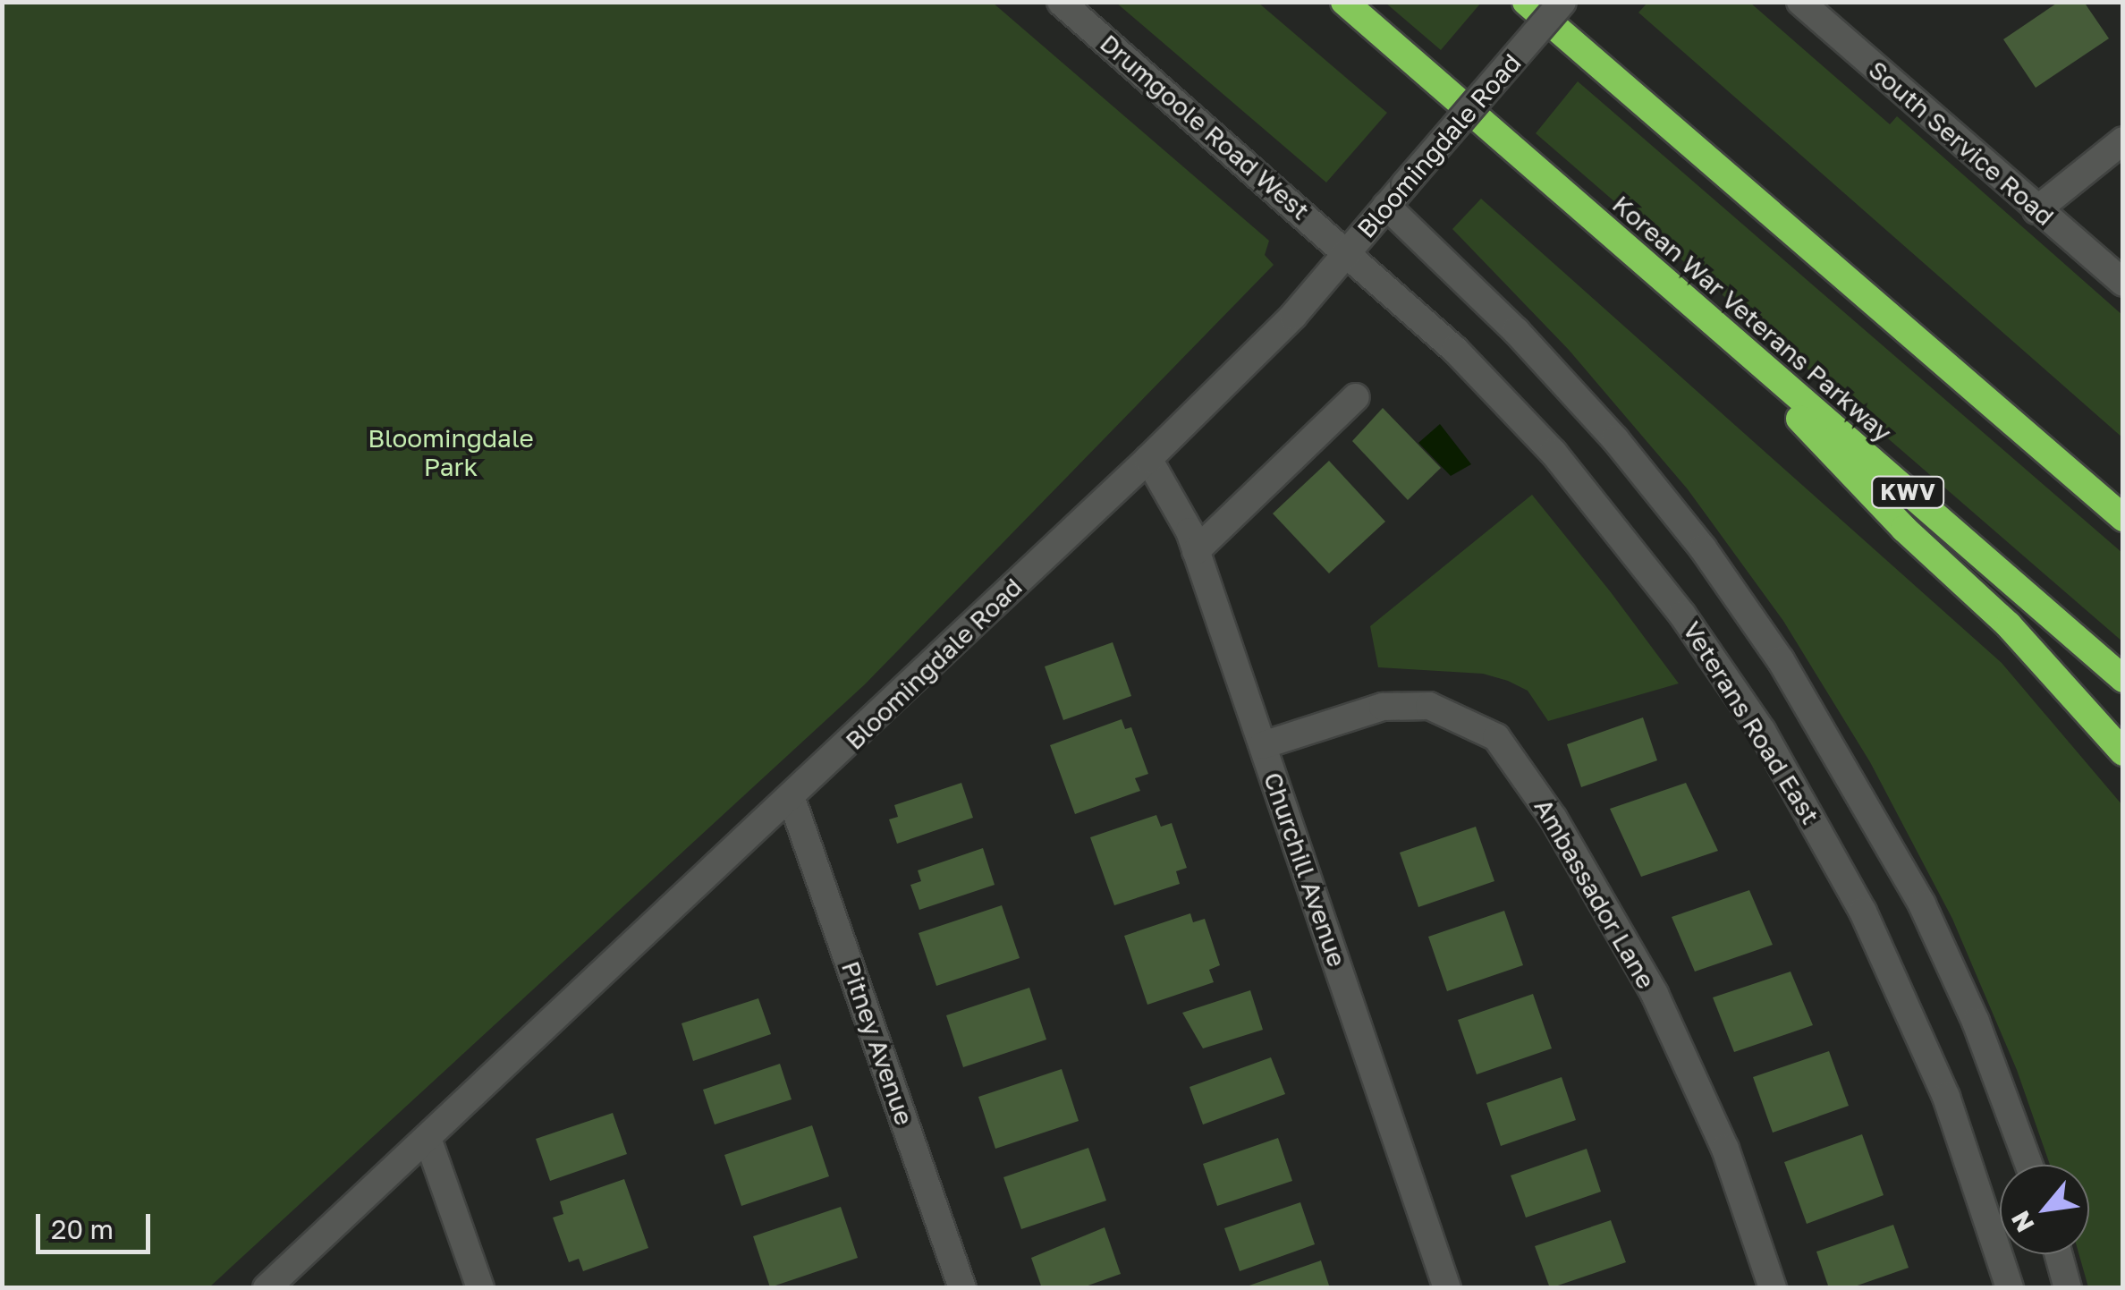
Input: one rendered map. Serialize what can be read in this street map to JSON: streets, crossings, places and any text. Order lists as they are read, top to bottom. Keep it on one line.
{"streets":{"highway":["Korean War Veterans Parkway","KWV"],"street":["Drumgoole Road West","South Service Road","Bloomingdale Road","Veterans Road East","Churchill Avenue","Ambassador Lane","Pitney Avenue"]},"crossings":[["Drumgoole Road West","Bloomingdale Road"],["Drumgoole Road West","Veterans Road East"],["Bloomingdale Road","Veterans Road East"],["Bloomingdale Road","Churchill Avenue"],["Bloomingdale Road","Pitney Avenue"],["Churchill Avenue","Ambassador Lane"]],"parks":["Bloomingdale Park"],"scale_bar":"20 m","north":"bottom left"}
